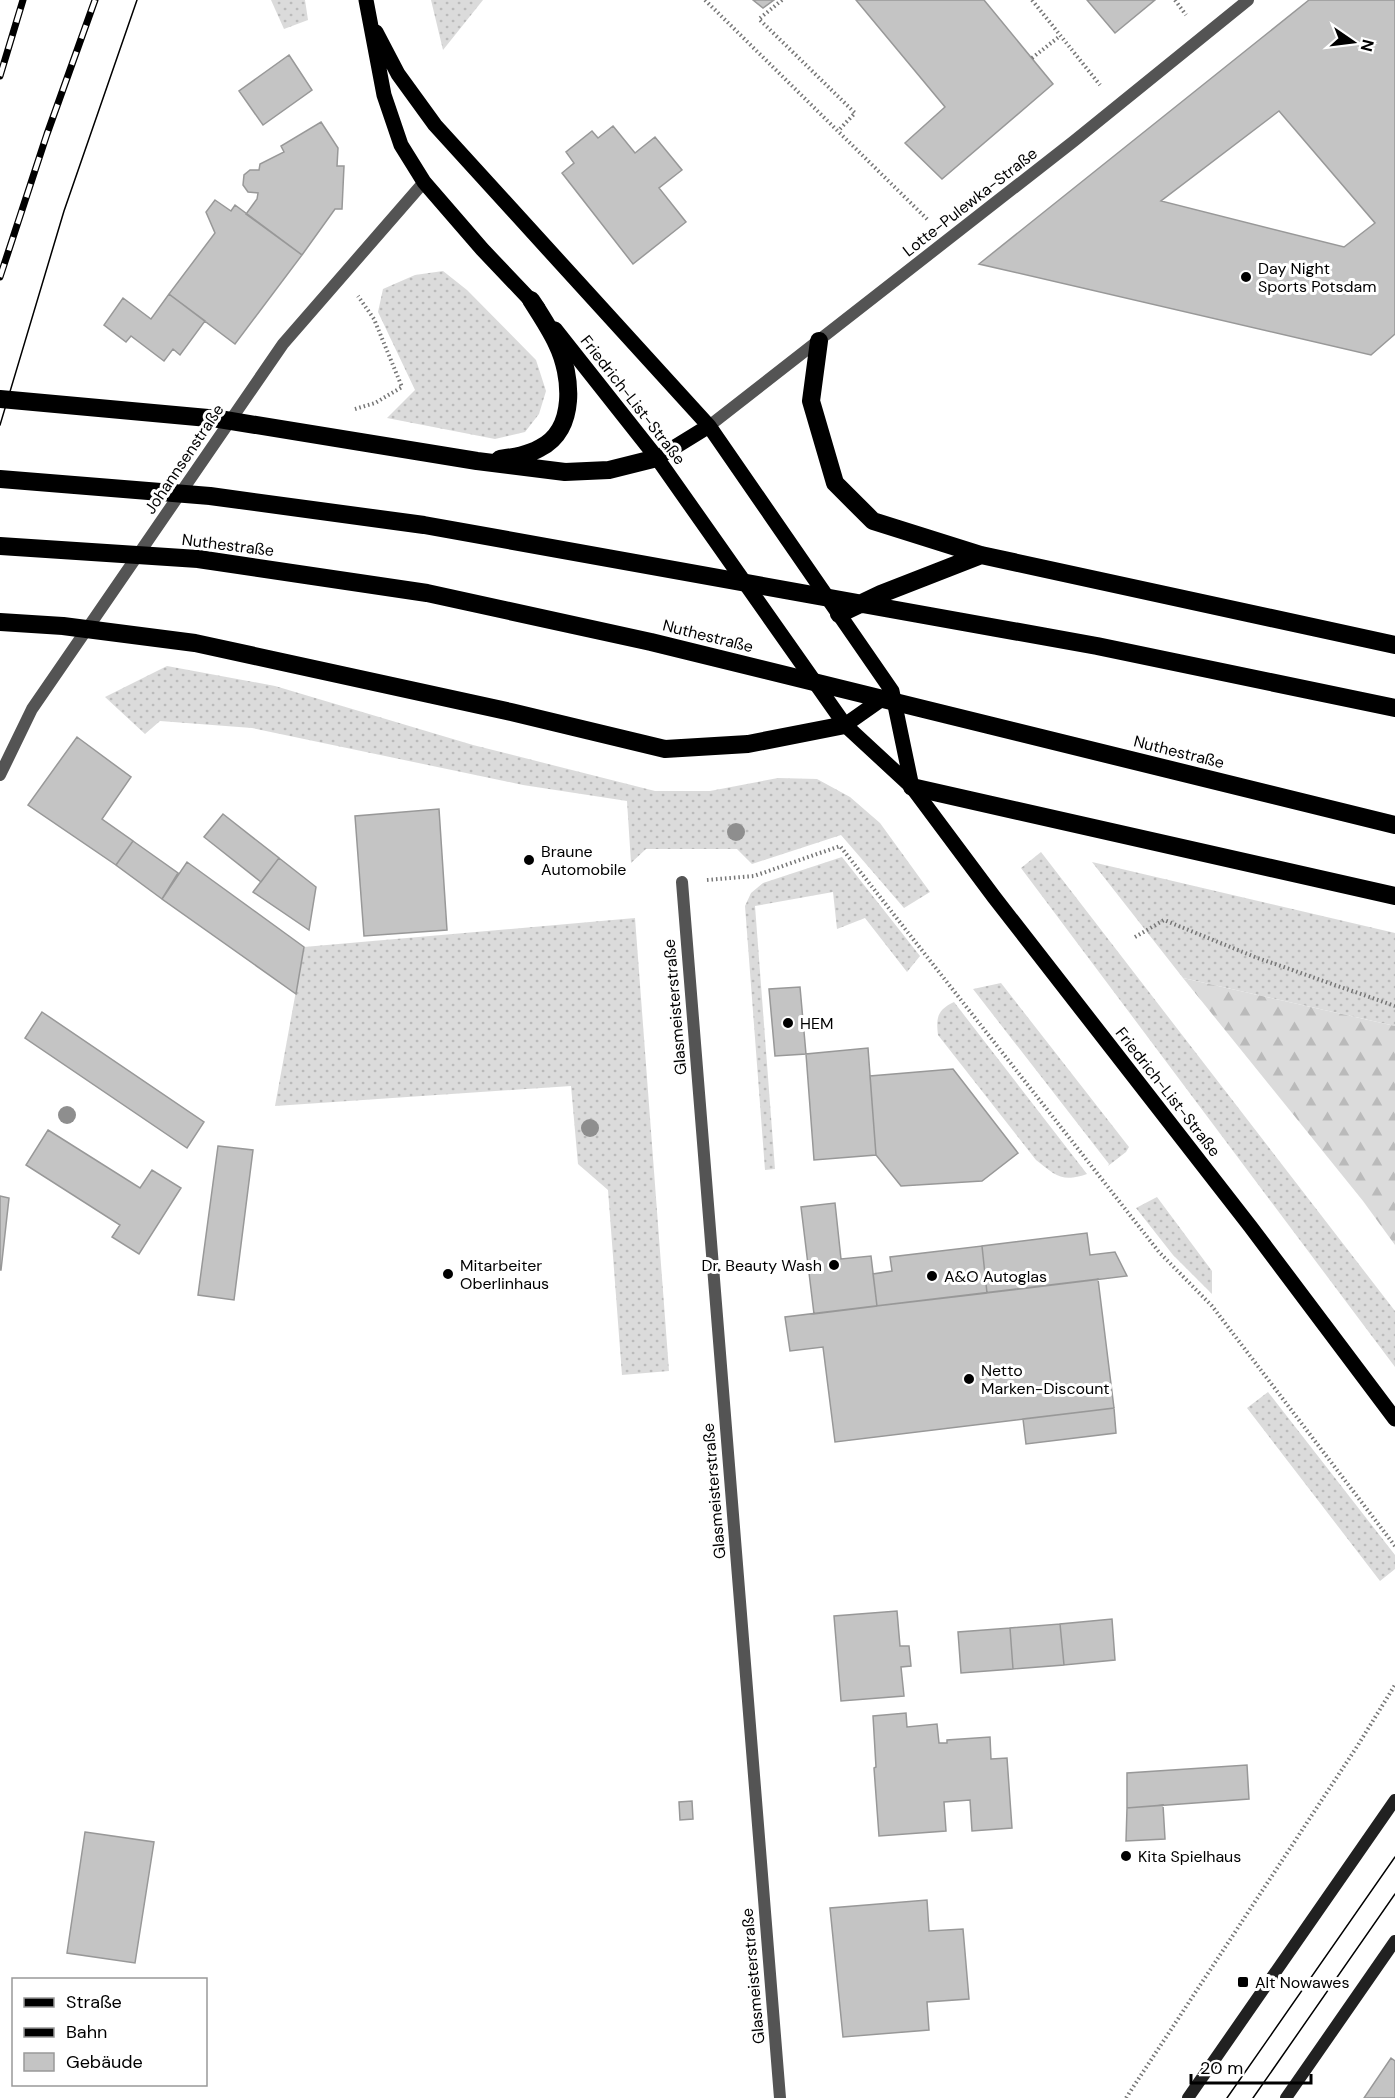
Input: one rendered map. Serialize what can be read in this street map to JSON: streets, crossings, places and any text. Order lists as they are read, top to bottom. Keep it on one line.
{"streets":{"highway":["Nuthestraße"],"main road":["Friedrich-List-Straße"],"street":["Lotte-Pulewka-Straße","Johannsenstraße","Glasmeisterstraße"]},"crossings":[["Lotte-Pulewka-Straße","Friedrich-List-Straße"],["Friedrich-List-Straße","Johannsenstraße"]],"places":{"other":["Day Night Sports Potsdam","Braune Automobile","HEM","Dr. Beauty Wash","Mitarbeiter Oberlinhaus","A&O Autoglas","Netto Marken-Discount","Kita Spielhaus"],"transit":["Alt Nowawes"]},"legend":["Straße","Bahn","Gebäude"],"scale_bar":"20 m","north":"right"}
